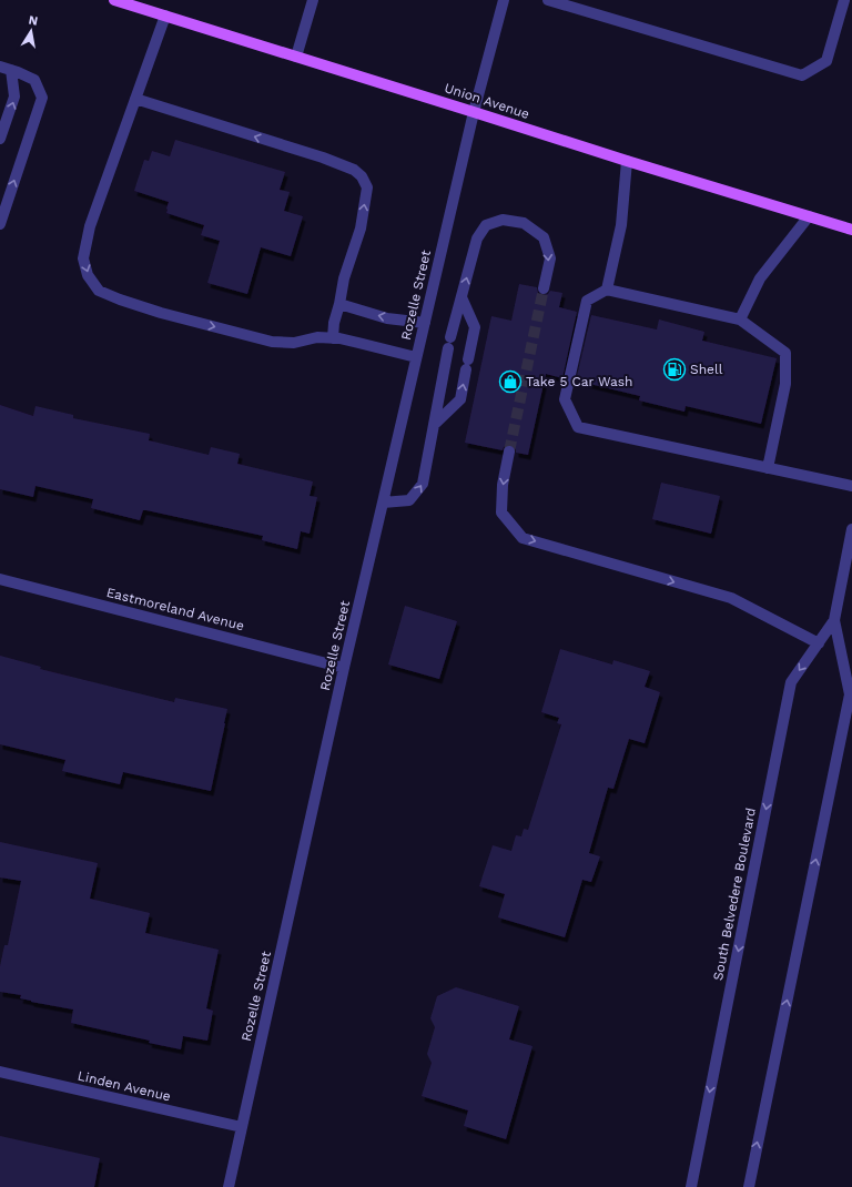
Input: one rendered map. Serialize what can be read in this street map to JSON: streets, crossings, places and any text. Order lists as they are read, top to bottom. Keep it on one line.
{"streets":{"main road":["Union Avenue"],"street":["Rozelle Street","Eastmoreland Avenue","South Belvedere Boulevard","Linden Avenue"]},"crossings":[["Union Avenue","Rozelle Street"],["Rozelle Street","Eastmoreland Avenue"],["Rozelle Street","Linden Avenue"]],"places":{"fuel station":["Shell"],"shop":["Take 5 Car Wash"]},"north":"top"}
